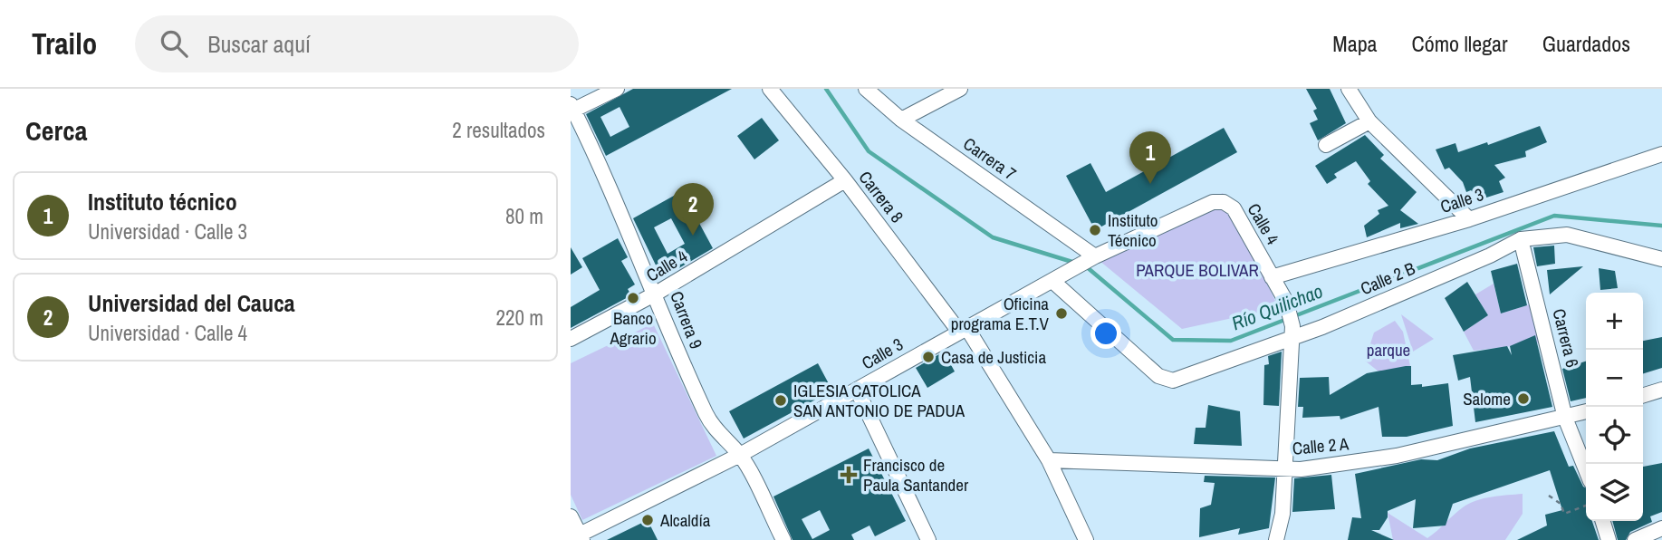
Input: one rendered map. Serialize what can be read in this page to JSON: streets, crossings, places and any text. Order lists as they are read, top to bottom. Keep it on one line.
{"streets":{"street":["Carrera 7","Carrera 8","Calle 3","Calle 4","Calle 2 B","Carrera 9","Carrera 6","Calle 2 A"]},"crossings":[["Carrera 7","Calle 3"],["Carrera 8","Calle 3"],["Carrera 8","Calle 4"],["Carrera 8","Calle 2 A"],["Calle 3","Calle 4"],["Calle 3","Calle 2 B"],["Calle 3","Carrera 9"],["Calle 4","Carrera 9"],["Calle 2 B","Carrera 6"],["Carrera 6","Calle 2 A"]],"water":["Río Quilichao"],"parks":["PARQUE BOLIVAR","parque"],"places":{"other":["Instituto Técnico","Banco Agrario","Oficina programa E.T.V","Casa de Justicia","Salome","IGLESIA CATOLICA SAN ANTONIO DE PADUA","Alcaldía"],"health":["Francisco de Paula Santander"]},"page":{"header":"Trailo","search":"Buscar aquí","nav":["Mapa","Cómo llegar","Guardados"],"heading":["Cerca","2 resultados"],"pins":["1","2"],"list":[{"mark":"1","name":"Instituto técnico","note":"Universidad · Calle 3","value":"80 m"},{"mark":"2","name":"Universidad del Cauca","note":"Universidad · Calle 4","value":"220 m"}],"map_buttons":["+","−"]}}
